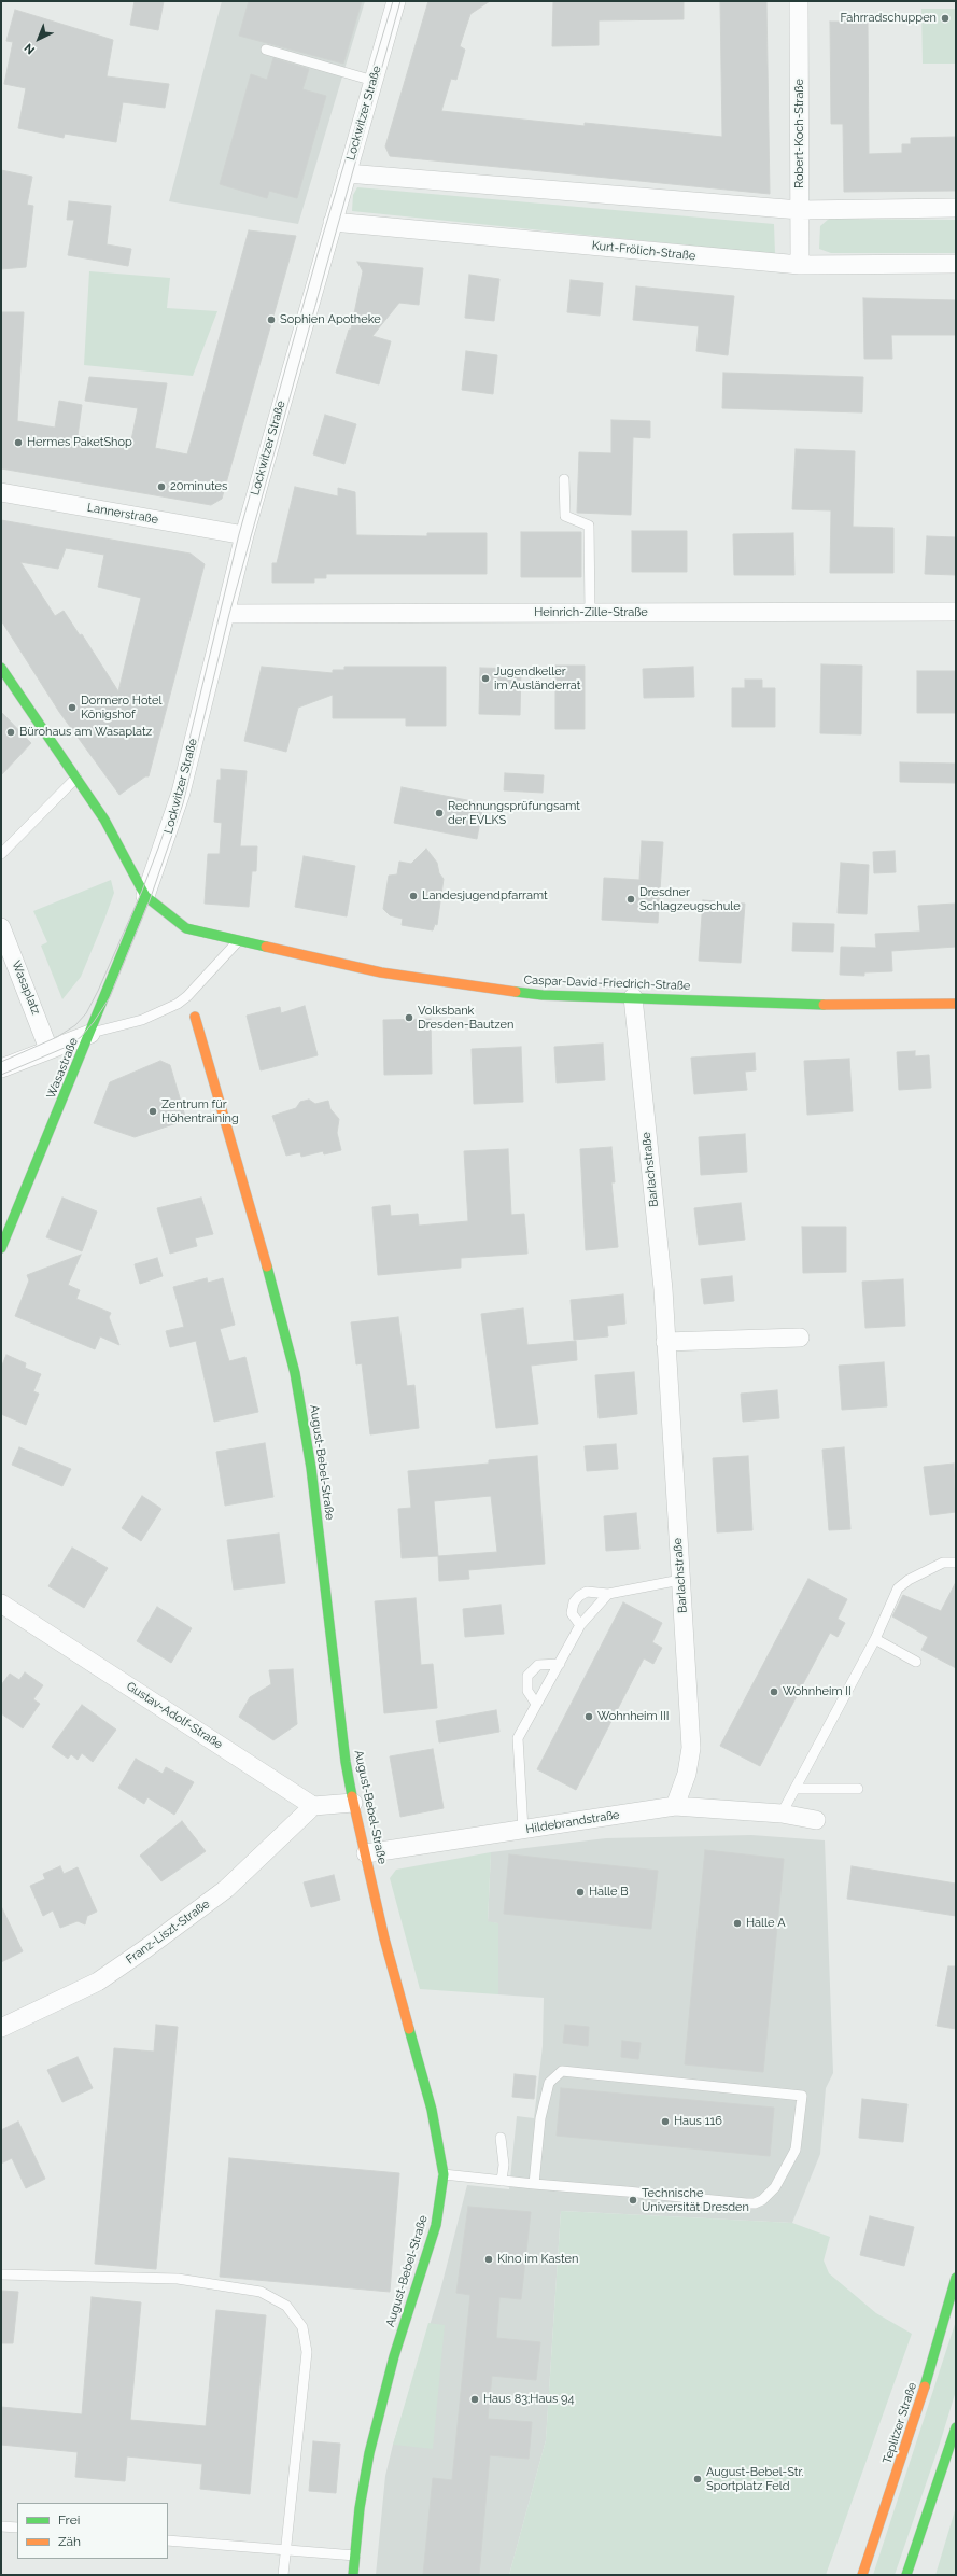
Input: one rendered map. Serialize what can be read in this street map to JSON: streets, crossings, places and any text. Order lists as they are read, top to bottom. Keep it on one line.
{"streets":{"street":["Lockwitzer Straße","Robert-Koch-Straße","Kurt-Frölich-Straße","Lannerstraße","Heinrich-Zille-Straße","Caspar-David-Friedrich-Straße","Wasaplatz","Wasastraße","Barlachstraße","August-Bebel-Straße","Gustav-Adolf-Straße","Hildebrandstraße","Franz-Liszt-Straße","Teplitzer Straße"]},"crossings":[["Lockwitzer Straße","Kurt-Frölich-Straße"],["Lockwitzer Straße","Lannerstraße"],["Lockwitzer Straße","Heinrich-Zille-Straße"],["Lockwitzer Straße","Caspar-David-Friedrich-Straße"],["Lockwitzer Straße","Wasastraße"],["Robert-Koch-Straße","Kurt-Frölich-Straße"],["Caspar-David-Friedrich-Straße","Wasastraße"],["Caspar-David-Friedrich-Straße","Barlachstraße"],["Barlachstraße","Hildebrandstraße"],["August-Bebel-Straße","Hildebrandstraße"],["Gustav-Adolf-Straße","Franz-Liszt-Straße"]],"places":["Fahrradschuppen","Sophien Apotheke","Hermes PaketShop","20minutes","Jugendkeller im Ausländerrat","Dormero Hotel Königshof","Bürohaus am Wasaplatz","Rechnungsprüfungsamt der EVLKS","Landesjugendpfarramt","Dresdner Schlagzeugschule","Volksbank Dresden-Bautzen","Zentrum für Höhentraining","Wohnheim II","Wohnheim III","Halle B","Halle A","Haus 116","Technische Universität Dresden","Kino im Kasten","Haus 83;Haus 94","August-Bebel-Str. Sportplatz Feld"],"legend":["Frei","Zäh"],"north":"bottom left"}
